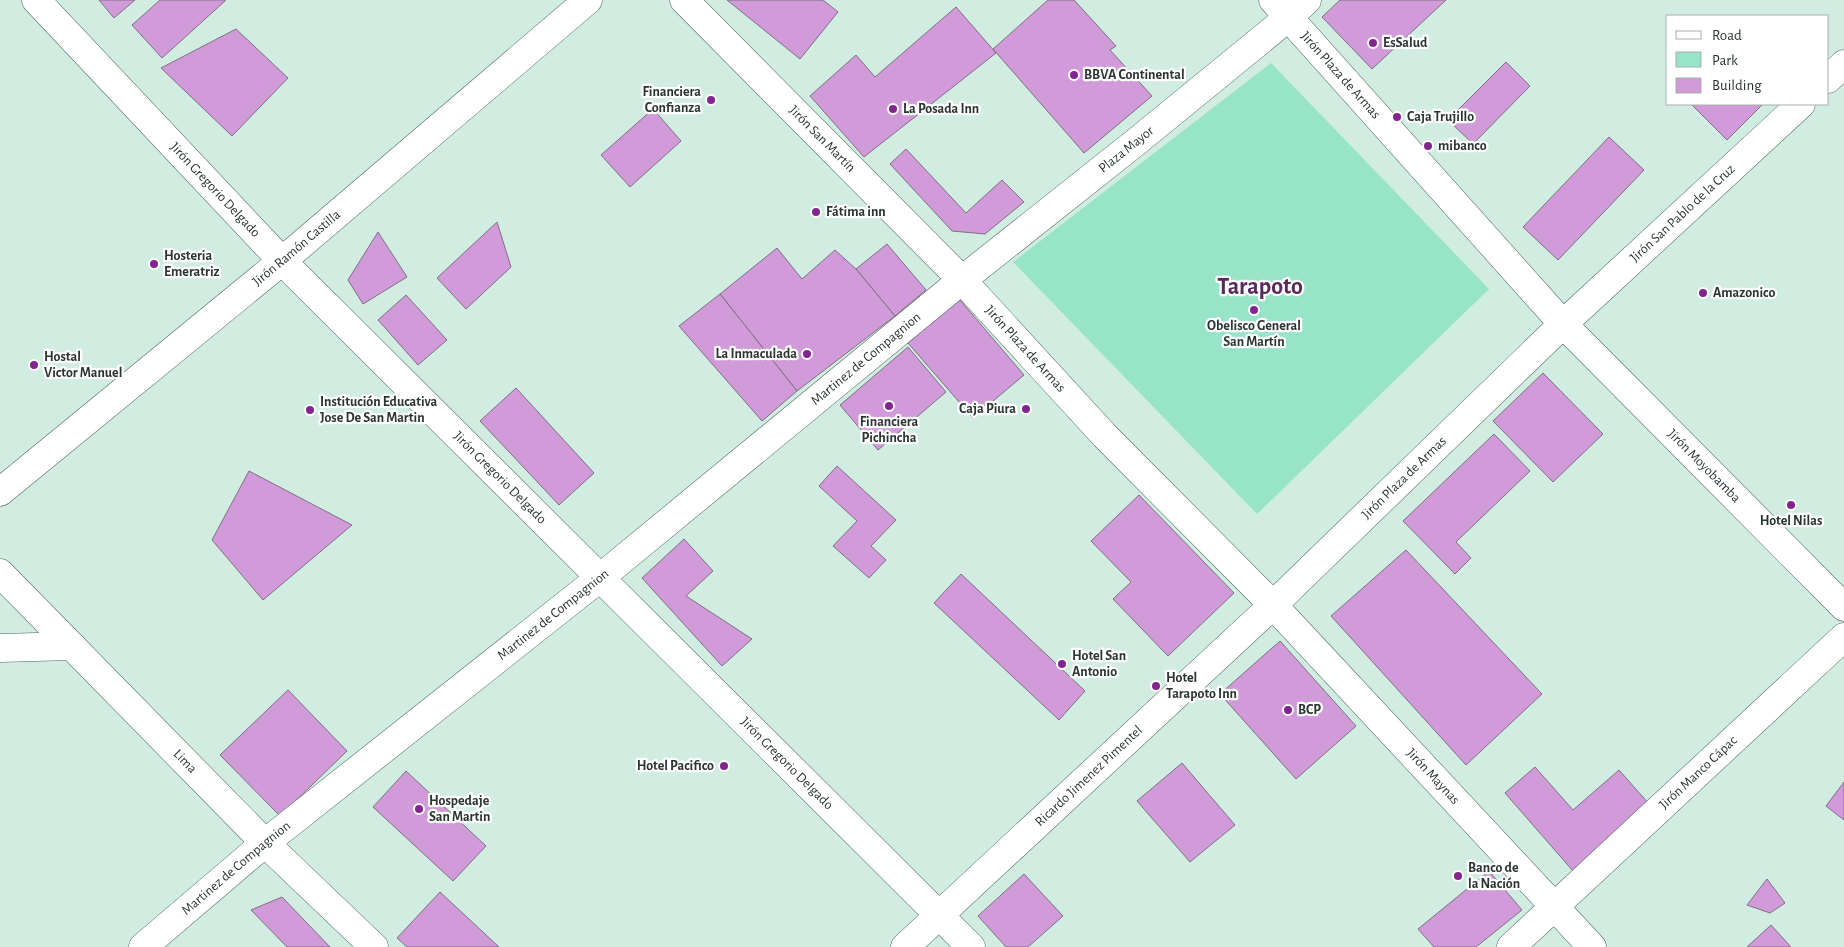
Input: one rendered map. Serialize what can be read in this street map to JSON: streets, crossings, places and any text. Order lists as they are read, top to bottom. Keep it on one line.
{"streets":{"street":["Jirón Plaza de Armas","Jirón San Martín","Plaza Mayor","Jirón Gregorio Delgado","Jirón San Pablo de la Cruz","Jirón Ramón Castilla","Martinez de Compagnion","Jirón Moyobamba","Lima","Jirón Manco Cápac","Ricardo Jimenez Pimentel","Jirón Maynas"]},"crossings":[["Jirón Plaza de Armas","Jirón San Martín"],["Jirón Plaza de Armas","Plaza Mayor"],["Jirón Plaza de Armas","Jirón San Pablo de la Cruz"],["Jirón Plaza de Armas","Martinez de Compagnion"],["Jirón Plaza de Armas","Jirón Moyobamba"],["Jirón Plaza de Armas","Ricardo Jimenez Pimentel"],["Jirón Plaza de Armas","Jirón Maynas"],["Jirón San Martín","Plaza Mayor"],["Jirón San Martín","Martinez de Compagnion"],["Plaza Mayor","Martinez de Compagnion"],["Jirón Gregorio Delgado","Jirón Ramón Castilla"],["Jirón Gregorio Delgado","Martinez de Compagnion"],["Jirón Gregorio Delgado","Ricardo Jimenez Pimentel"],["Jirón San Pablo de la Cruz","Jirón Moyobamba"],["Martinez de Compagnion","Lima"],["Jirón Manco Cápac","Jirón Maynas"],["Ricardo Jimenez Pimentel","Jirón Maynas"]],"districts":["Tarapoto"],"places":["EsSalud","BBVA Continental","Financiera Confianza","La Posada Inn","Caja Trujillo","mibanco","Fátima inn","Hosteria Emeratriz","Amazonico","Obelisco General San Martín","La Inmaculada","Hostal Victor Manuel","Financiera Pichincha","Caja Piura","Institución Educativa Jose De San Martin","Hotel Nilas","Hotel San Antonio","Hotel Tarapoto Inn","BCP","Hotel Pacifico","Hospedaje San Martin","Banco de la Nación"],"legend":["Road","Park","Building"]}
